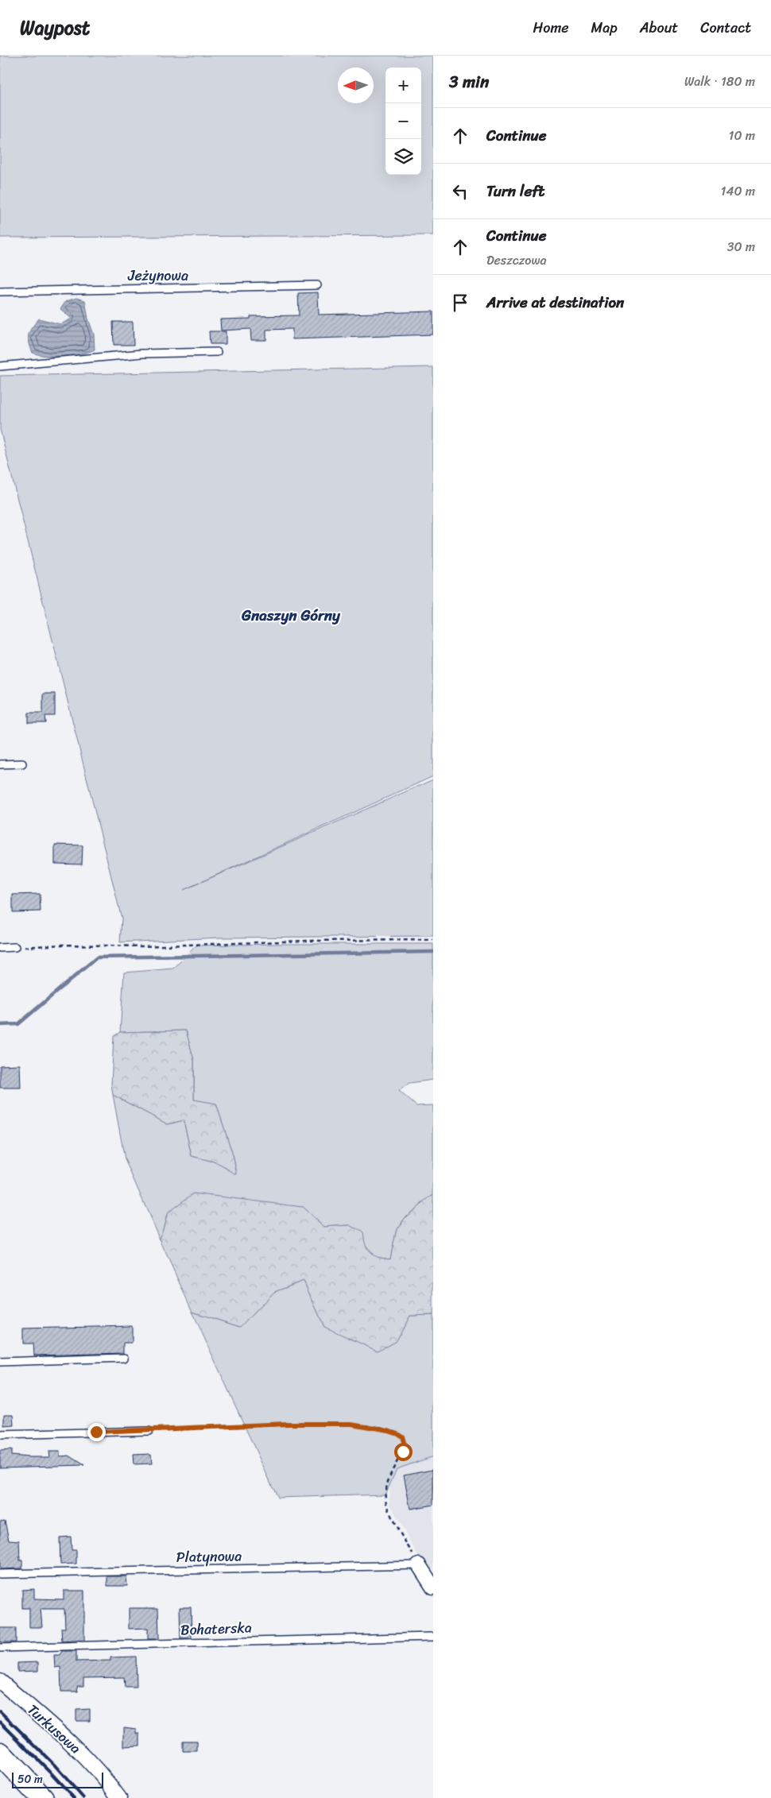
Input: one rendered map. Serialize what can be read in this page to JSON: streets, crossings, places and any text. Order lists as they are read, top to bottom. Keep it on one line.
{"streets":{"street":["Turkusowa"],"lane":["Jeżynowa","Platynowa","Bohaterska"]},"districts":["Gnaszyn Górny"],"scale_bar":"50 m","north":"left","page":{"header":"Waypost","nav":["Home","Map","About","Contact"],"heading":["3 min","Walk · 180 m"],"map_buttons":["+","−"],"list":[["Continue","10 m"],["Turn left","140 m"],["Continue","Deszczowa","30 m"],"Arrive at destination"],"scale":"50 m"}}
